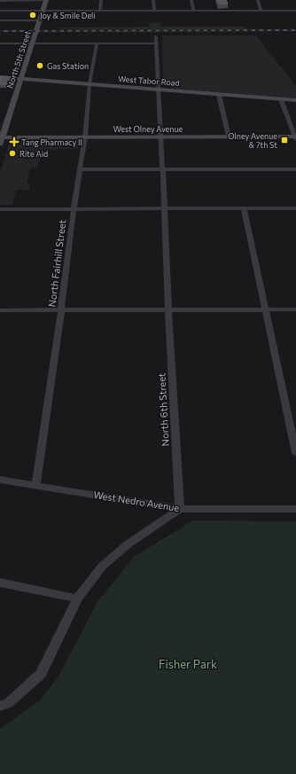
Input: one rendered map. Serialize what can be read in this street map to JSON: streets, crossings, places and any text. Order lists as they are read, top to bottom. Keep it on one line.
{"streets":{"street":["North 5th Street","West Tabor Road","West Olney Avenue","North Fairhill Street","North 6th Street","West Nedro Avenue"]},"crossings":[["North 5th Street","West Tabor Road"],["North 5th Street","West Olney Avenue"],["West Tabor Road","North Fairhill Street"],["West Tabor Road","North 6th Street"],["West Olney Avenue","North Fairhill Street"],["West Olney Avenue","North 6th Street"],["North Fairhill Street","North 6th Street"],["North Fairhill Street","West Nedro Avenue"],["North 6th Street","West Nedro Avenue"]],"parks":["Fisher Park"],"places":{"other":["Joy & Smile Deli","Gas Station","Rite Aid"],"transit":["Olney Avenue & 7th St"],"health":["Tang Pharmacy II"]}}
